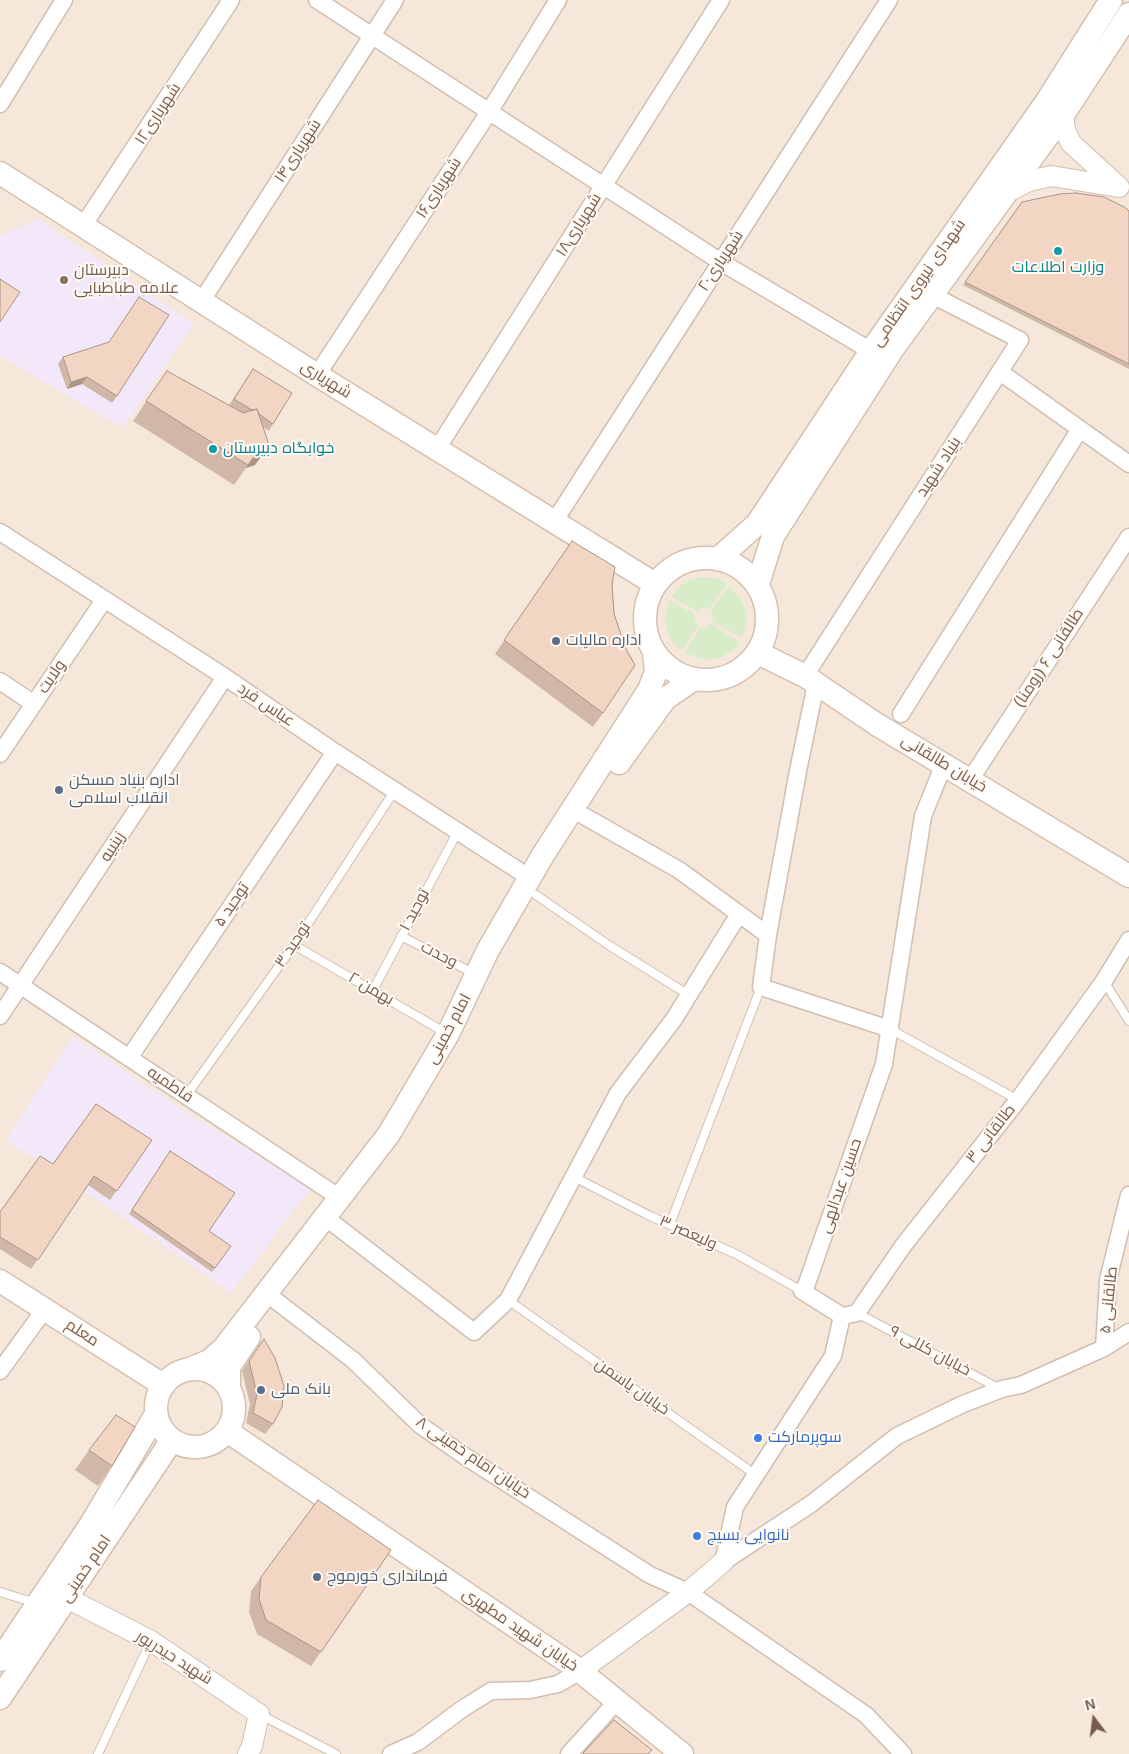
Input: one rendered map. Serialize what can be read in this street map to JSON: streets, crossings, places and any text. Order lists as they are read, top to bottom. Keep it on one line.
{"streets":{"main road":["شهدای نیروی انتظامی","شهریاری","خیابان طالقانی","امام خمینی","معلم","خیابان شهید مطهری"],"street":["شهریاری۱۲","شهریاری۱۴","شهریاری۱۶","شهریاری۱۸","شهریاری۲۰","بنیاد شهید","طالقانی ۶ (رومنا)","ولایت","عباس فرد","زینبیه","توحید ۵","فاطمیه","طالقانی ۳","حسین عبدالهی","طالقانی ۵","خیابان امام خمینی ۸","شهید حیدرپور"],"lane":["توحید ۱","توحید ۳","وحدت","بهمن ۲","ولیعصر ۳","خیابان کللی ۹","خیابان یاسمن"]},"crossings":[["شهریاری۱۲","شهریاری"],["شهریاری۱۴","شهریاری"],["شهریاری۱۶","شهریاری"],["شهریاری۱۸","شهریاری"],["شهریاری۲۰","شهریاری"],["شهدای نیروی انتظامی","شهریاری"],["شهدای نیروی انتظامی","بنیاد شهید"],["شهدای نیروی انتظامی","خیابان طالقانی"],["شهدای نیروی انتظامی","امام خمینی"],["شهریاری","خیابان طالقانی"],["شهریاری","امام خمینی"],["بنیاد شهید","خیابان طالقانی"],["طالقانی ۶ (رومنا)","خیابان طالقانی"],["ولایت","عباس فرد"],["عباس فرد","زینبیه"],["عباس فرد","توحید ۵"],["عباس فرد","توحید ۱"],["عباس فرد","توحید ۳"],["عباس فرد","امام خمینی"],["خیابان طالقانی","امام خمینی"],["خیابان طالقانی","حسین عبدالهی"],["زینبیه","فاطمیه"],["توحید ۵","فاطمیه"],["توحید ۱","وحدت"],["توحید ۱","بهمن ۲"],["توحید ۳","بهمن ۲"],["توحید ۳","فاطمیه"],["وحدت","امام خمینی"],["بهمن ۲","امام خمینی"],["امام خمینی","فاطمیه"],["امام خمینی","معلم"],["امام خمینی","خیابان امام خمینی ۸"],["امام خمینی","خیابان شهید مطهری"],["امام خمینی","شهید حیدرپور"],["طالقانی ۳","خیابان کللی ۹"],["حسین عبدالهی","ولیعصر ۳"],["معلم","خیابان شهید مطهری"]],"places":["وزارت اطلاعات","دبیرستان علامه طباطبایی","خوابگاه دبیرستان","اداره مالیات","اداره بنیاد مسکن انقلاب اسلامی","بانک ملی","سوپرمارکت","نانوایی بسیج","فرمانداری خورموج"],"north":"top"}
